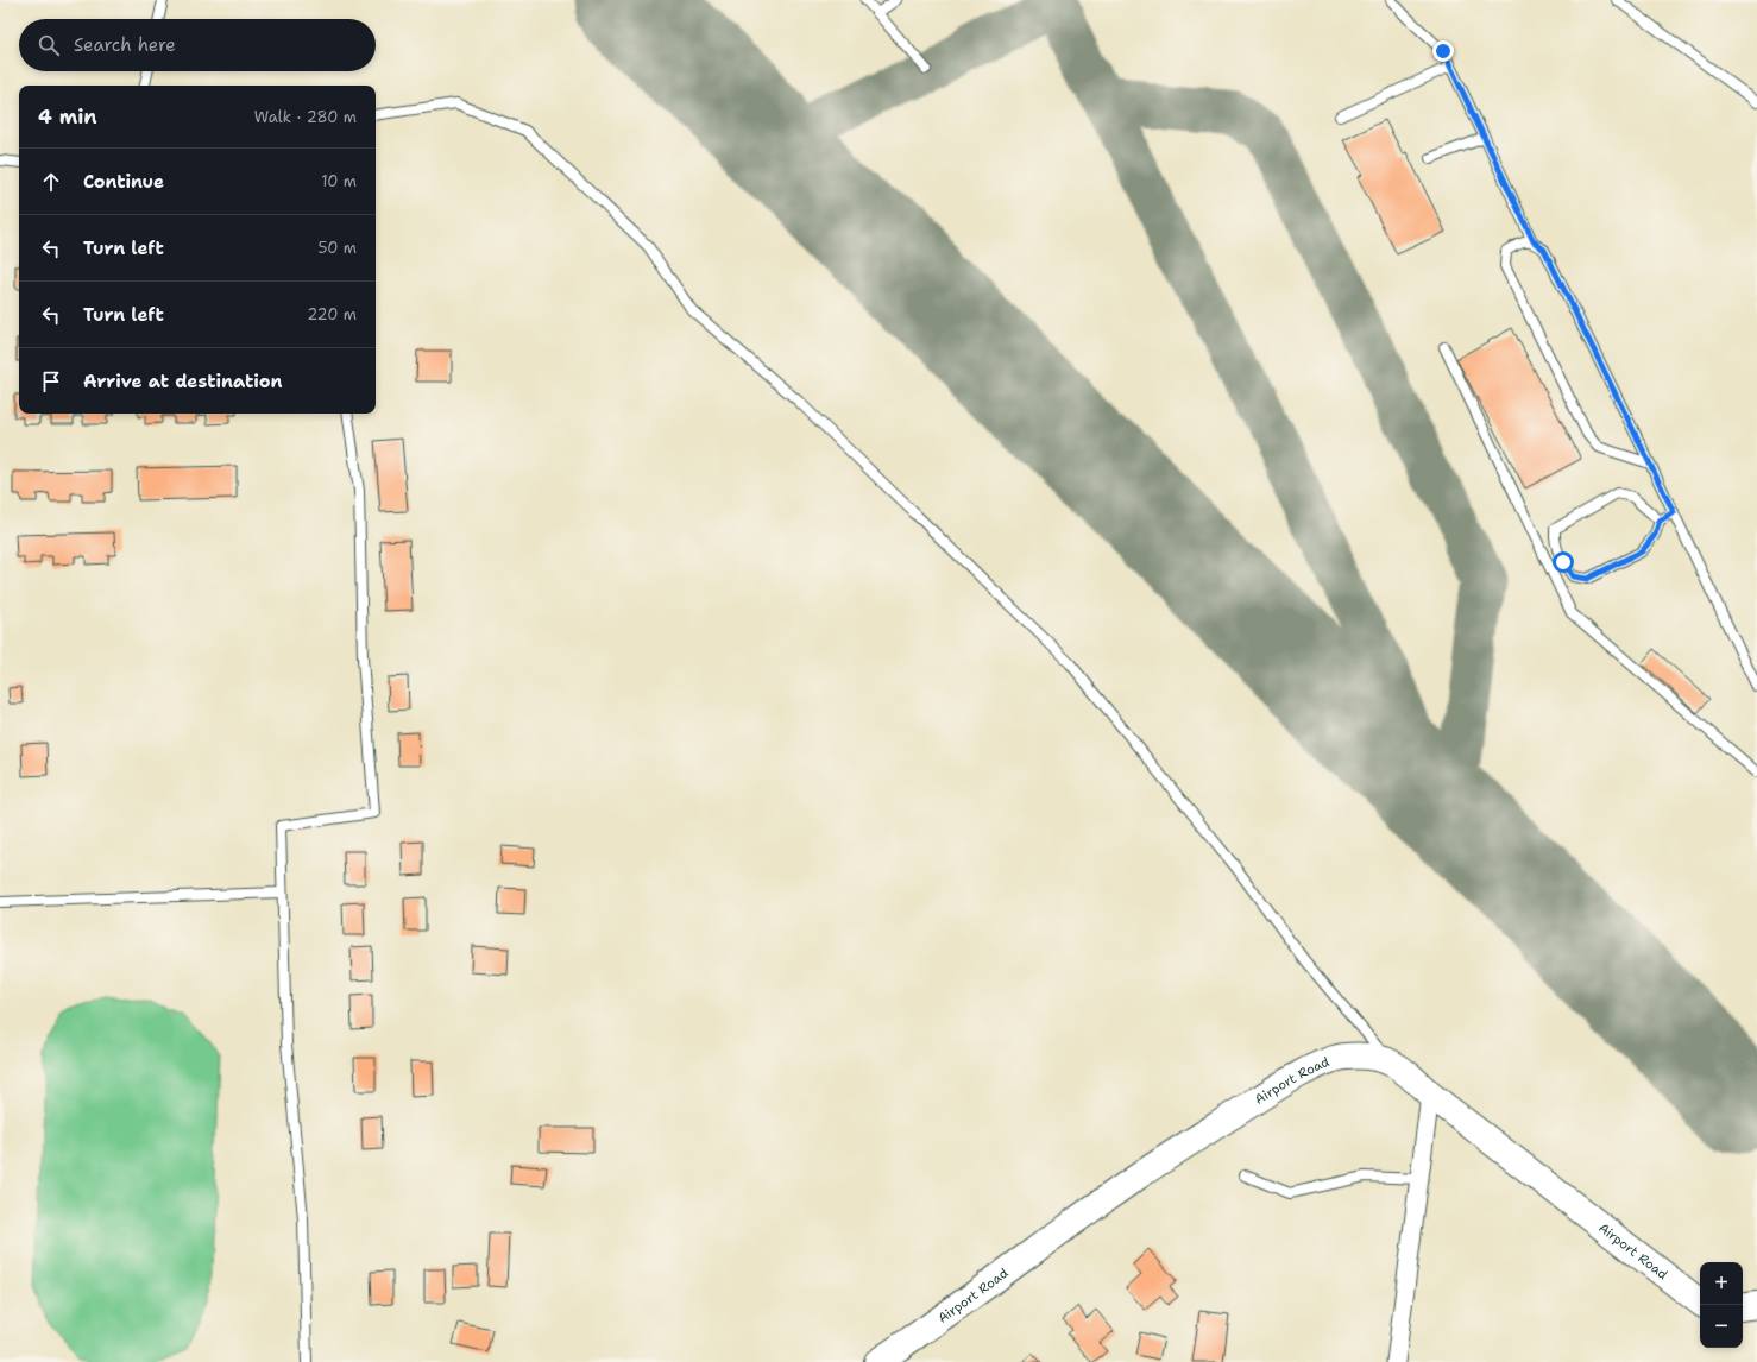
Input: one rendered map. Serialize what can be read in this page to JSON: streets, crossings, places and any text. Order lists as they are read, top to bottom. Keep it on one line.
{"streets":{"main road":["Airport Road"]},"page":{"search":"Search here","heading":["4 min","Walk · 280 m"],"list":[["Continue","10 m"],["Turn left","50 m"],["Turn left","220 m"],"Arrive at destination"],"map_buttons":["+","−"]}}
